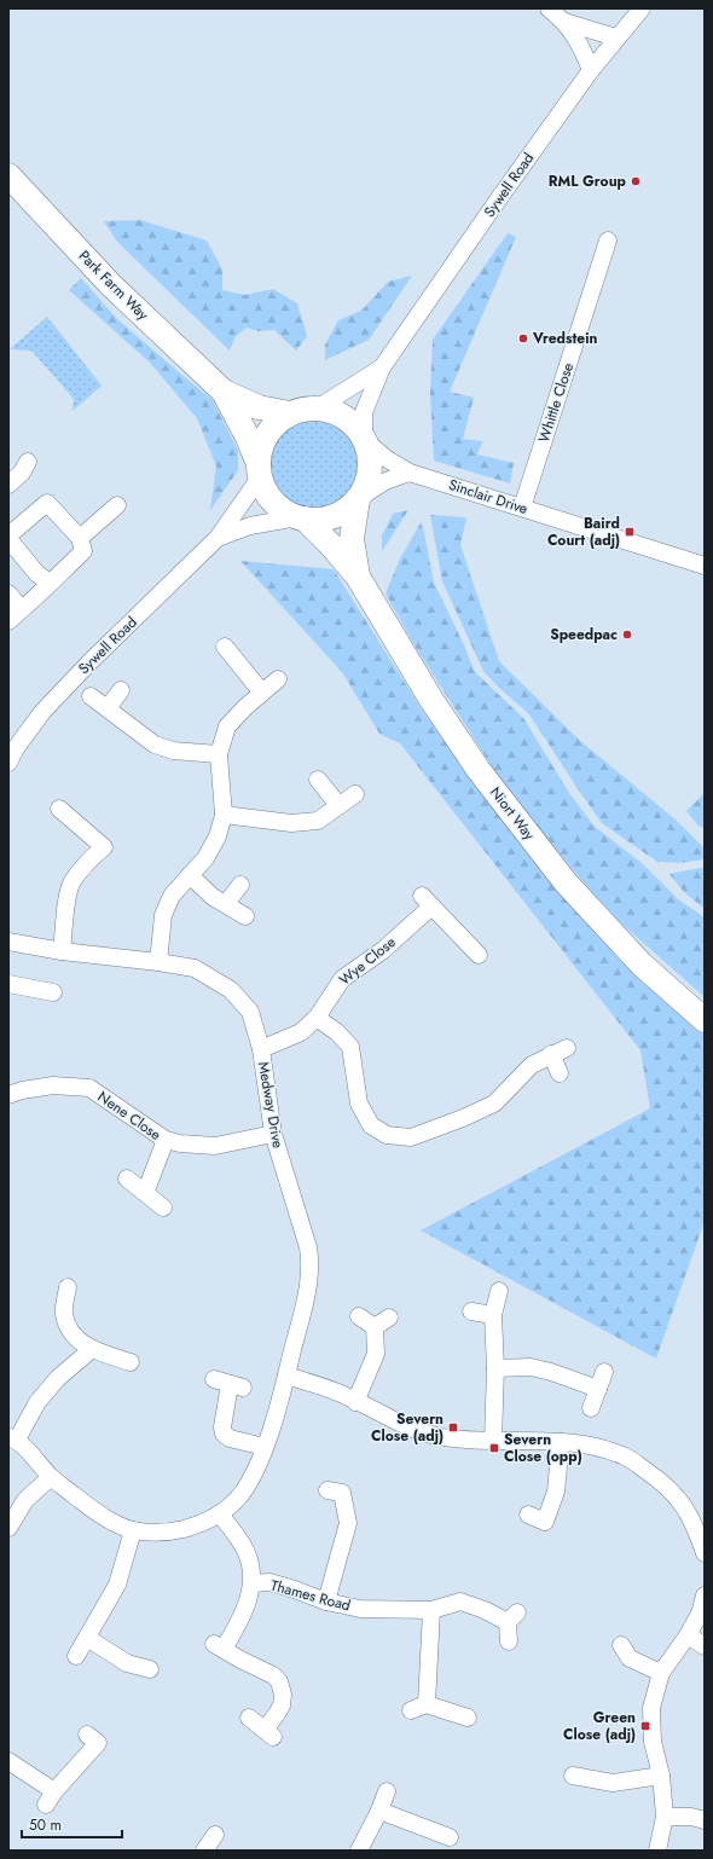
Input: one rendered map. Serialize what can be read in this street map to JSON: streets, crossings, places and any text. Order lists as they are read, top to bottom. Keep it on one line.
{"streets":{"highway":["Park Farm Way","Niort Way"],"street":["Sywell Road","Whittle Close","Sinclair Drive","Wye Close","Medway Drive","Nene Close","Thames Road"]},"crossings":[["Sywell Road","Park Farm Way"],["Sywell Road","Sinclair Drive"],["Sywell Road","Niort Way"],["Park Farm Way","Sinclair Drive"],["Park Farm Way","Niort Way"],["Whittle Close","Sinclair Drive"],["Sinclair Drive","Niort Way"],["Wye Close","Medway Drive"],["Medway Drive","Nene Close"]],"places":{"other":["RML Group","Vredstein","Speedpac"],"transit":["Baird Court (adj)","Severn Close (adj)","Severn Close (opp)","Green Close (adj)"]},"scale_bar":"50 m"}
